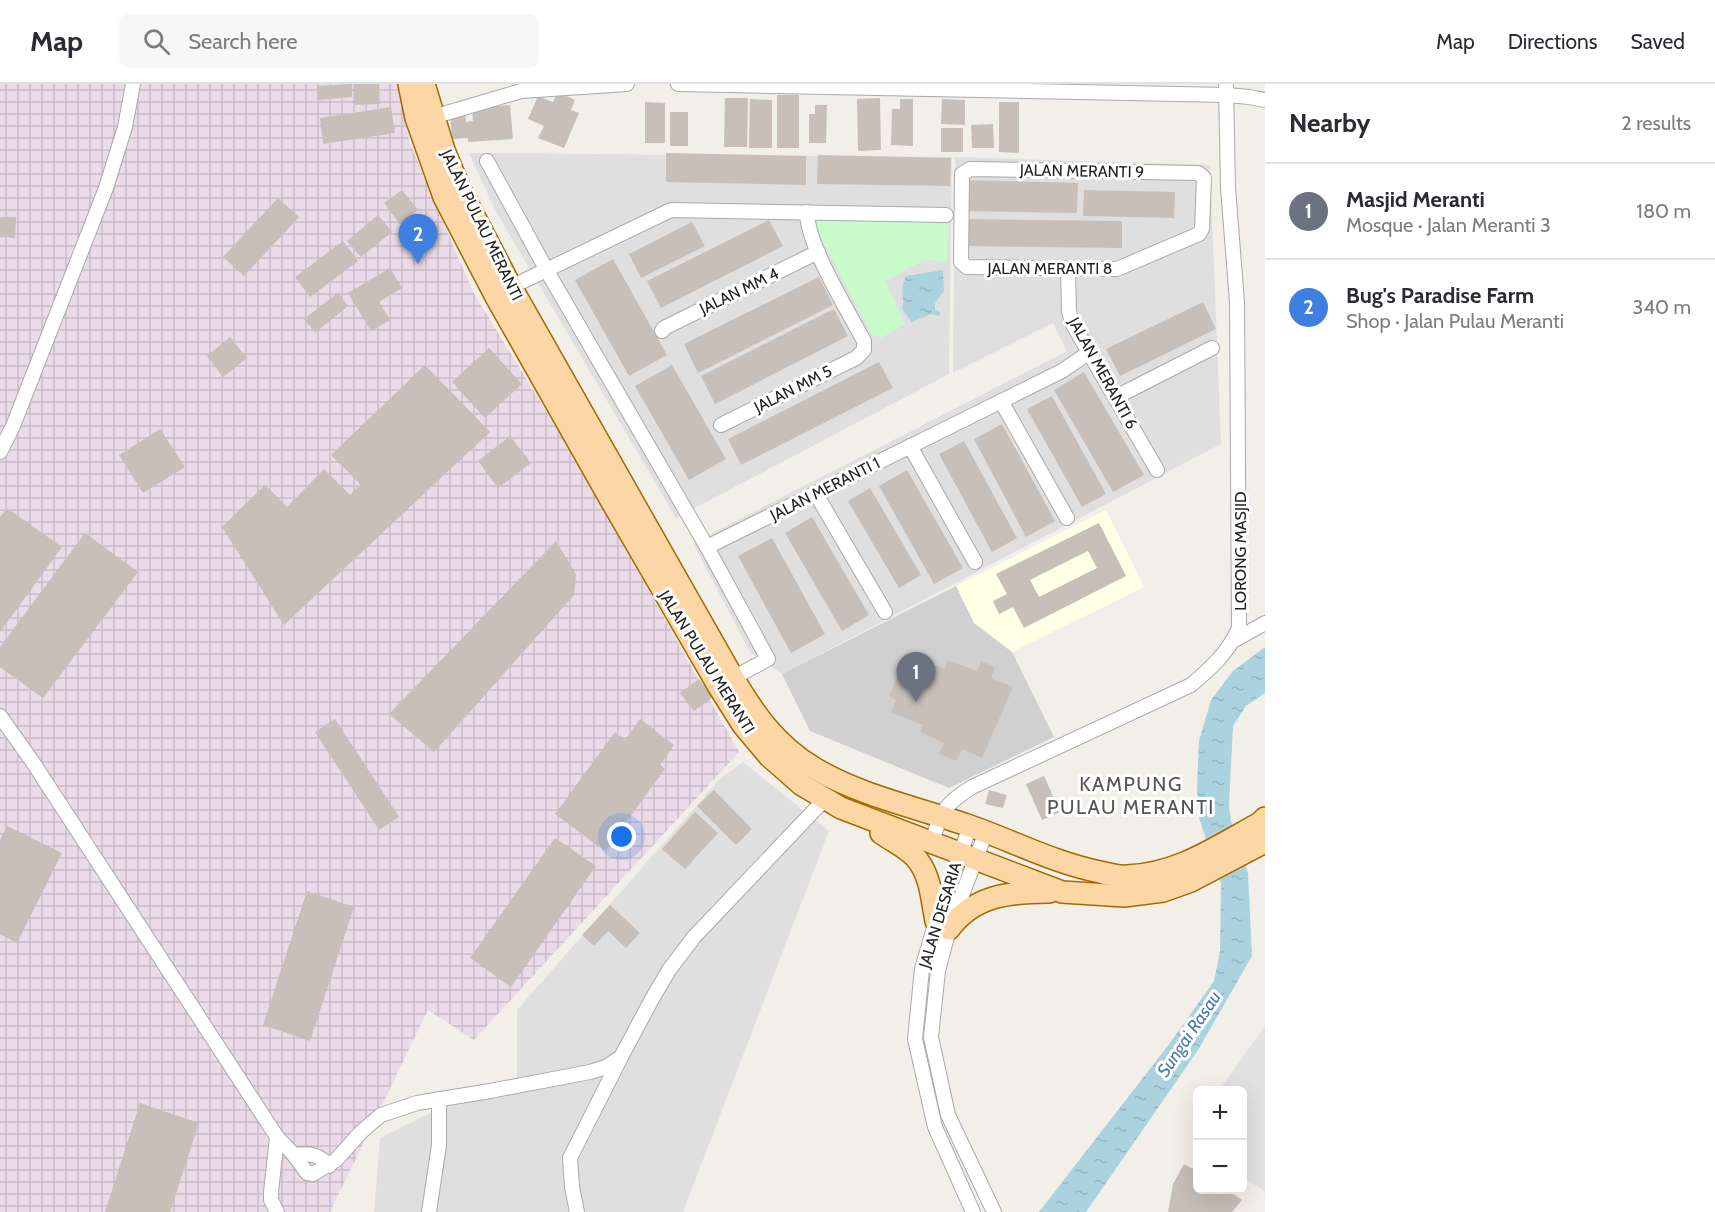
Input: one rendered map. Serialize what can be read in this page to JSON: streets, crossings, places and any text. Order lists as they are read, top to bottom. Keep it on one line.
{"streets":{"main road":["JALAN PULAU MERANTI"],"street":["JALAN MERANTI 9","JALAN MERANTI 8","JALAN MM 4","JALAN MERANTI 6","JALAN MM 5","JALAN MERANTI 1","LORONG MASJID","JALAN DESARIA"]},"crossings":[["JALAN MERANTI 9","JALAN MERANTI 8"],["JALAN PULAU MERANTI","LORONG MASJID"],["JALAN PULAU MERANTI","JALAN DESARIA"],["JALAN MERANTI 8","JALAN MERANTI 6"],["JALAN MM 4","JALAN MM 5"],["JALAN MERANTI 6","JALAN MERANTI 1"]],"districts":["KAMPUNG PULAU MERANTI"],"water":["Sungai Rasau"],"page":{"header":"Map","search":"Search here","nav":["Map","Directions","Saved"],"heading":["Nearby","2 results"],"list":[{"mark":"1","name":"Masjid Meranti","note":"Mosque · Jalan Meranti 3","value":"180 m"},{"mark":"2","name":"Bug's Paradise Farm","note":"Shop · Jalan Pulau Meranti","value":"340 m"}],"pins":["2","1"],"map_buttons":["+","−"]}}
